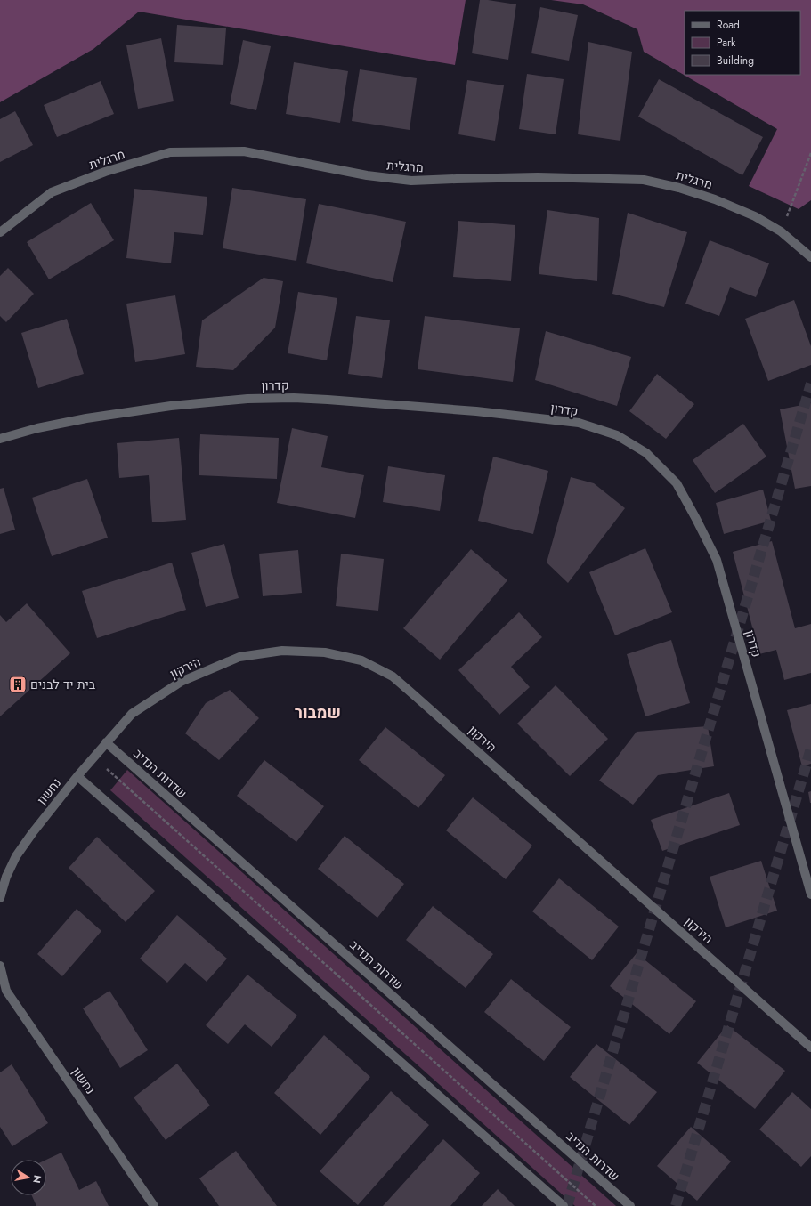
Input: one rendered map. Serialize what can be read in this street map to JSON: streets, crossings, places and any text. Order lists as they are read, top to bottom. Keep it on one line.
{"streets":{"street":["מרגלית","קדרון","הירקון","שדרות הנדיב","נחשון"]},"crossings":[["הירקון","שדרות הנדיב"],["הירקון","נחשון"]],"districts":["שמבור"],"places":{"building":["בית יד לבנים"]},"legend":["Road","Park","Building"],"north":"right"}
